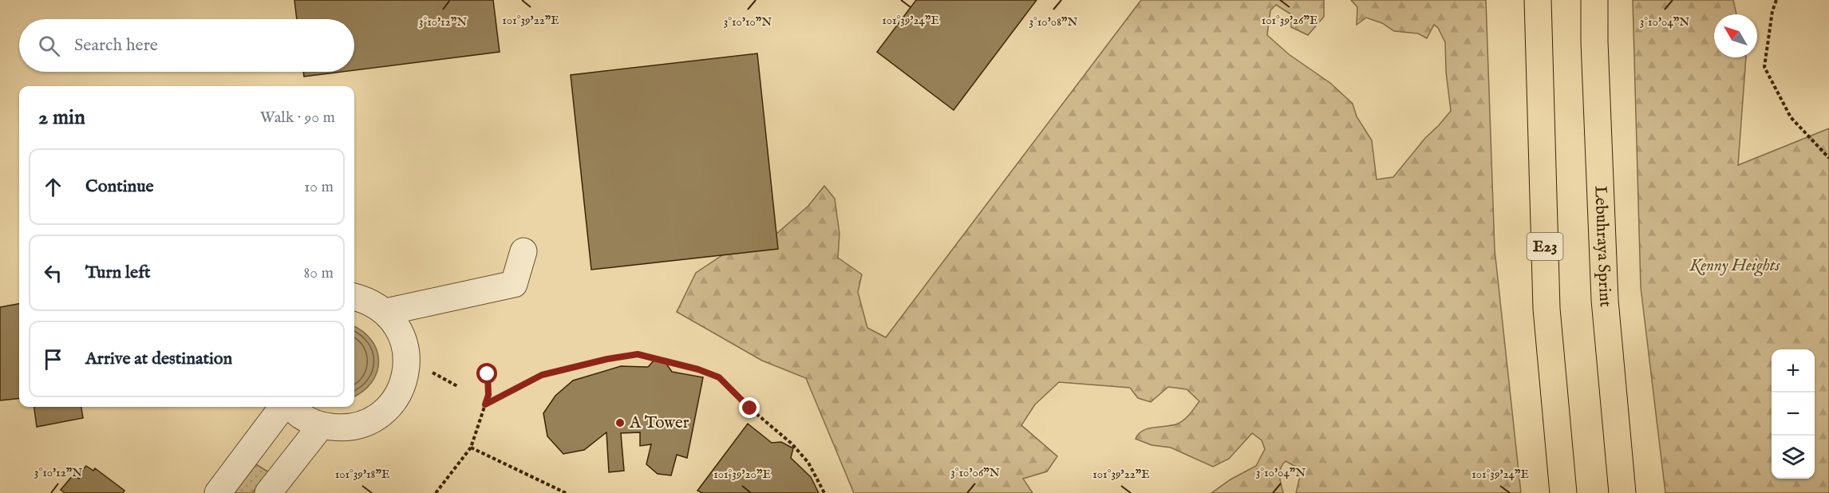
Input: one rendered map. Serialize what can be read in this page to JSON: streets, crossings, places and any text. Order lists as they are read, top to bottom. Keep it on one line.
{"streets":{"highway":["E23","Lebuhraya Sprint"]},"parks":["Kenny Heights"],"places":["A Tower"],"north":"top left","page":{"search":"Search here","heading":["2 min","Walk · 90 m"],"list":[["Continue","10 m"],["Turn left","80 m"],"Arrive at destination"],"map_buttons":["+","−"]},"coordinates":["101°39'22\"E","101°39'24\"E","101°39'26\"E","3°10'12\"N","3°10'10\"N","3°10'08\"N","3°10'04\"N","3°10'06\"N","101°39'18\"E","101°39'20\"E"]}
